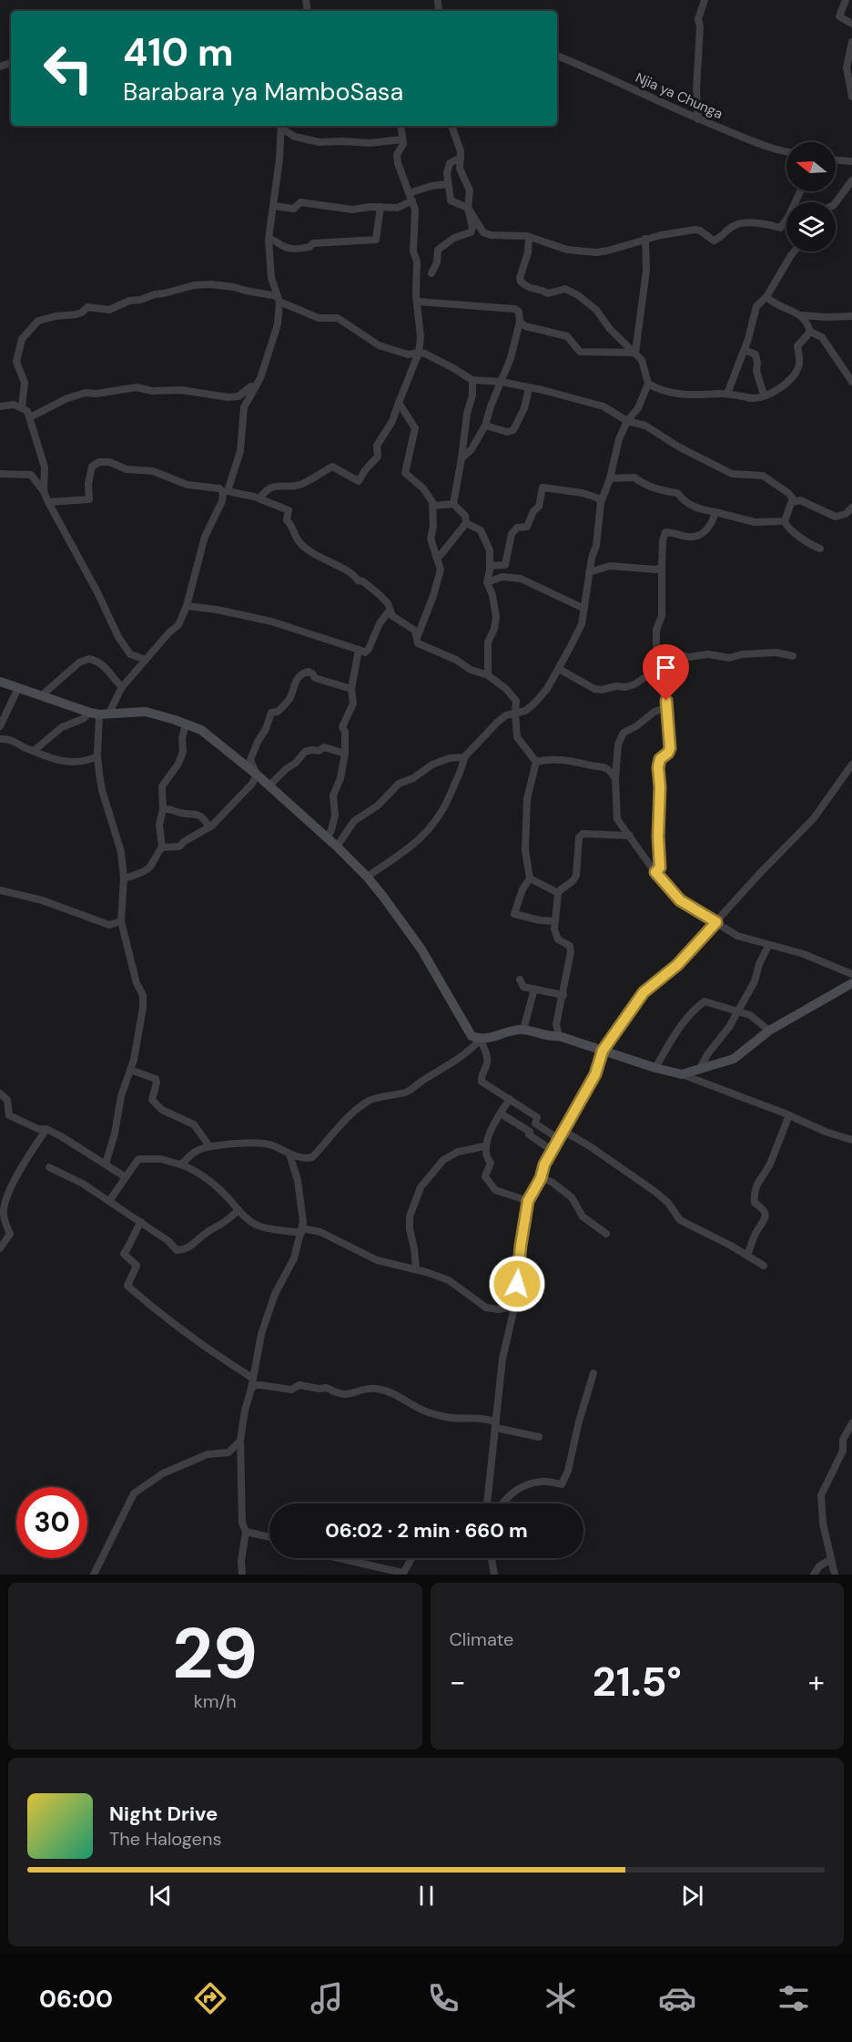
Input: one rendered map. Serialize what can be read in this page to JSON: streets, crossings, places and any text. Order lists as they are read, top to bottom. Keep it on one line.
{"streets":{"street":["Njia ya Chunga"]},"north":"left","page":{"turn":["410 m","Barabara ya MamboSasa"],"limit":"30","trip":"06:02 · 2 min · 660 m","tile":[["29","km/h"],"Climate"],"heat":["−","21.5°","+"],"song":["Night Drive","The Halogens"],"tabs":"06:00"}}
